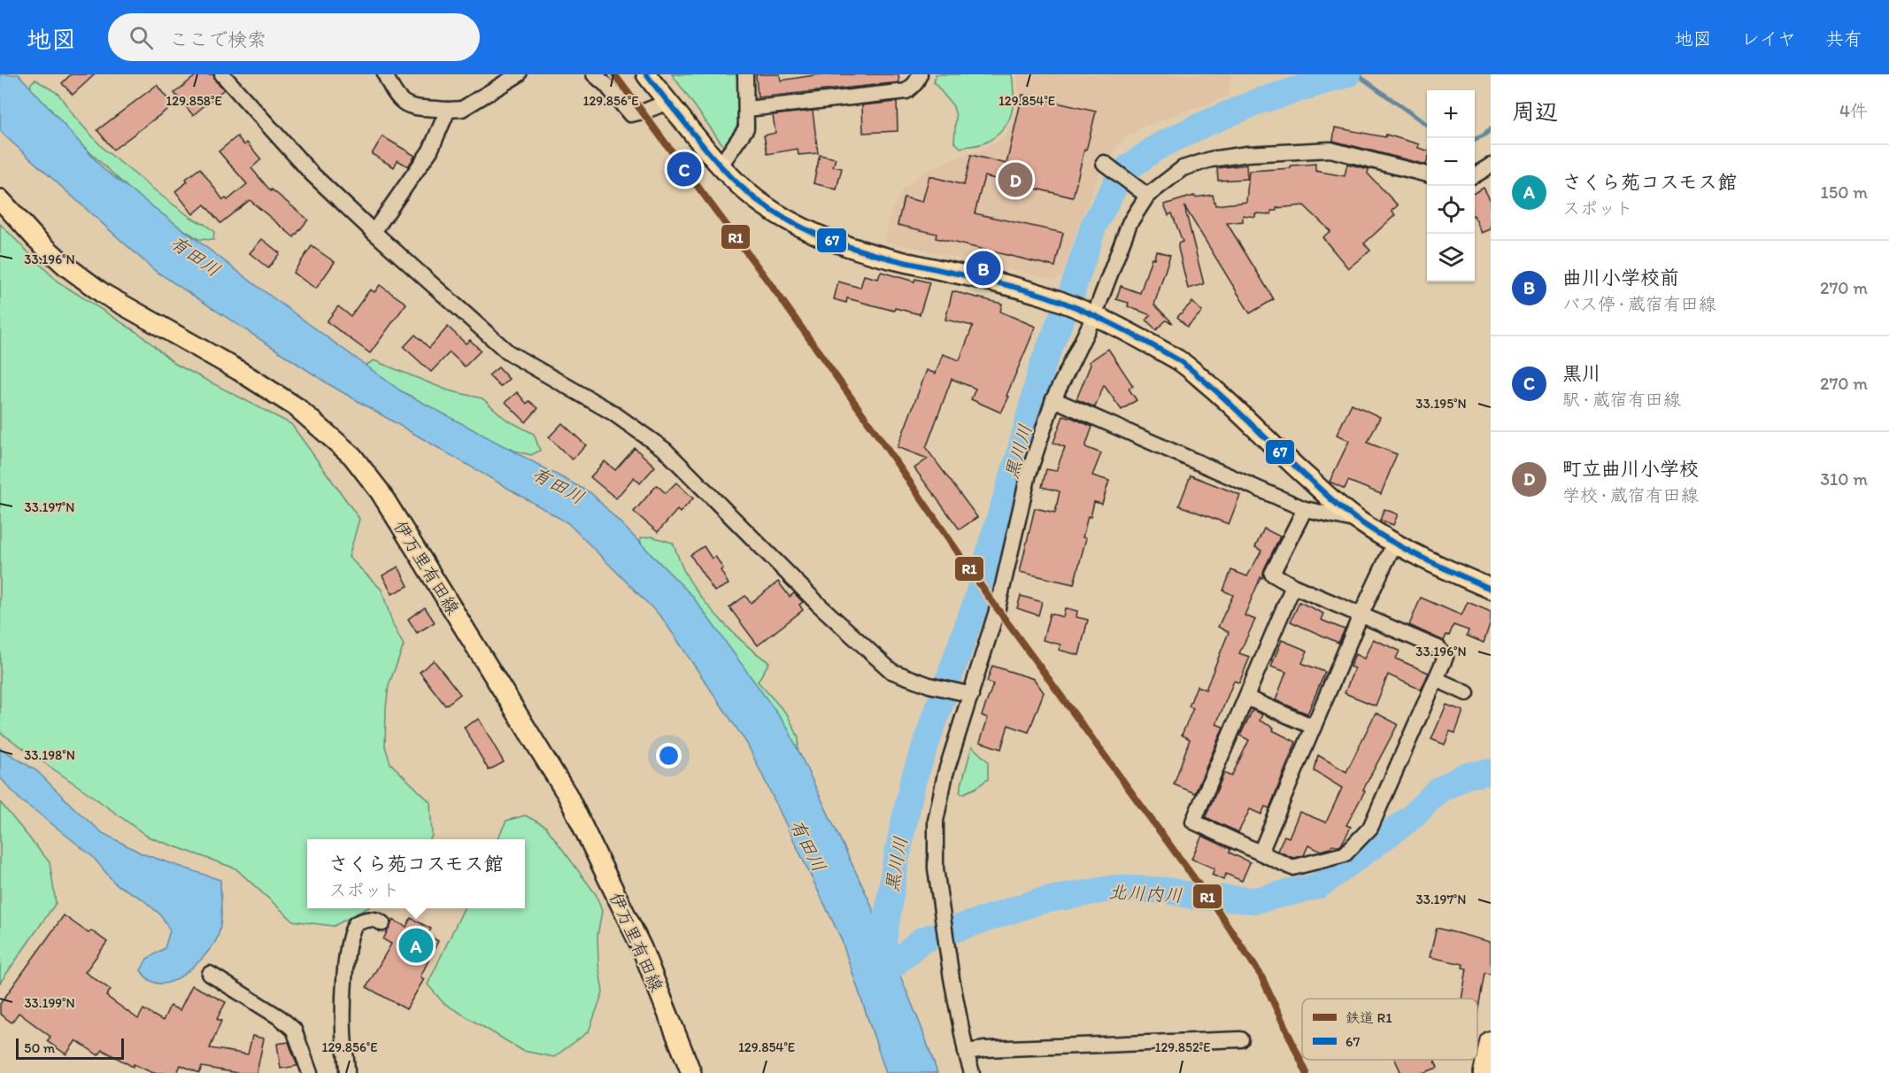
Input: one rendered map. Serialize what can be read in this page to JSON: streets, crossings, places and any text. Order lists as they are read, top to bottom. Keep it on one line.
{"streets":{"main road":["伊万里有田線"]},"water":["有田川","黒川川","北川内川"],"lines":["rail line R1","transit line 67"],"legend":["鉄道 R1","67"],"scale_bar":"50 m","page":{"header":"地図","search":"ここで検索","nav":["地図","レイヤ","共有"],"heading":["周辺","4件"],"map_buttons":["+","−"],"list":[{"mark":"A","name":"さくら苑コスモス館","note":"スポット","value":"150 m"},{"mark":"B","name":"曲川小学校前","note":"バス停 · 蔵宿有田線","value":"270 m"},{"mark":"C","name":"黒川","note":"駅 · 蔵宿有田線","value":"270 m"},{"mark":"D","name":"町立曲川小学校","note":"学校 · 蔵宿有田線","value":"310 m"}],"pins":["C","D","B","A"],"popup":["さくら苑コスモス館","スポット"],"scale":"50 m"},"coordinates":["129.858°E","129.856°E","129.854°E","33.196°N","33.195°N","33.197°N","33.198°N","33.199°N","129.852°E"]}
